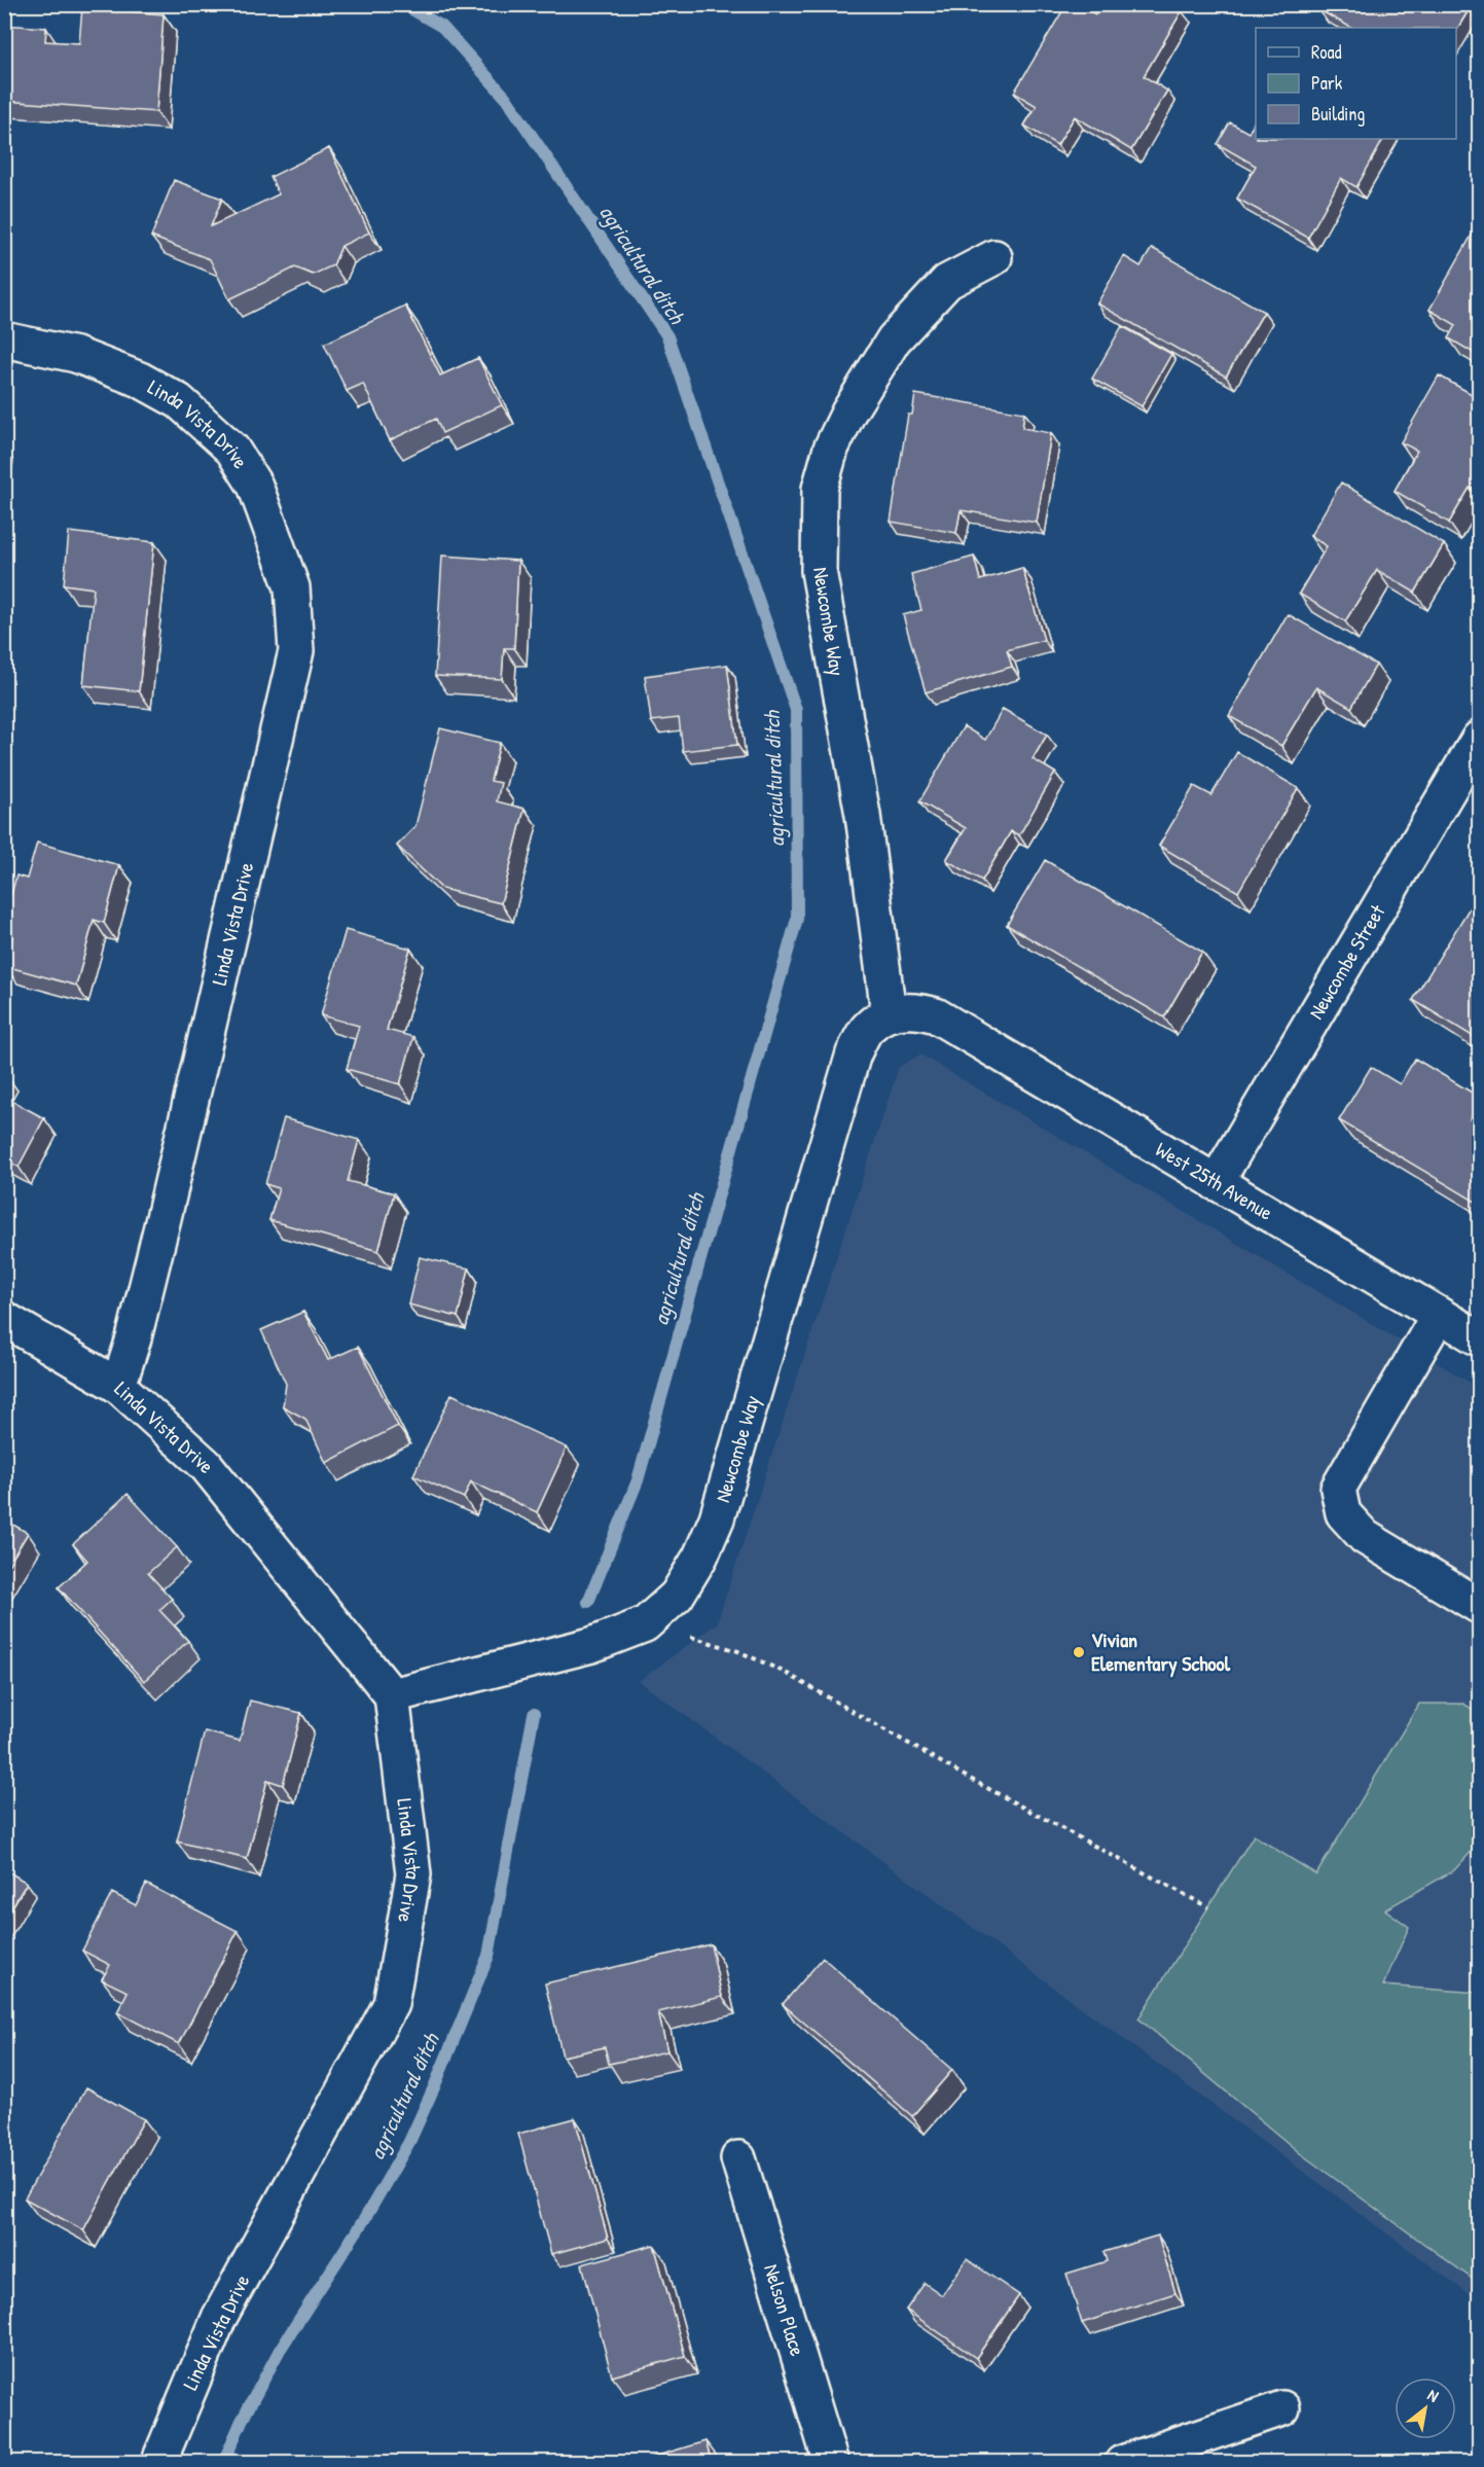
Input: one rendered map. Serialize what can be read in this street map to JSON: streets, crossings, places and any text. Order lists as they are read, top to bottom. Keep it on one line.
{"streets":{"street":["Linda Vista Drive","Newcombe Way","Newcombe Street","West 25th Avenue","Nelson Place"]},"crossings":[["Linda Vista Drive","Newcombe Way"],["Newcombe Way","West 25th Avenue"],["Newcombe Street","West 25th Avenue"]],"water":["agricultural ditch"],"places":["Vivian Elementary School"],"legend":["Road","Park","Building"],"north":"top right"}
